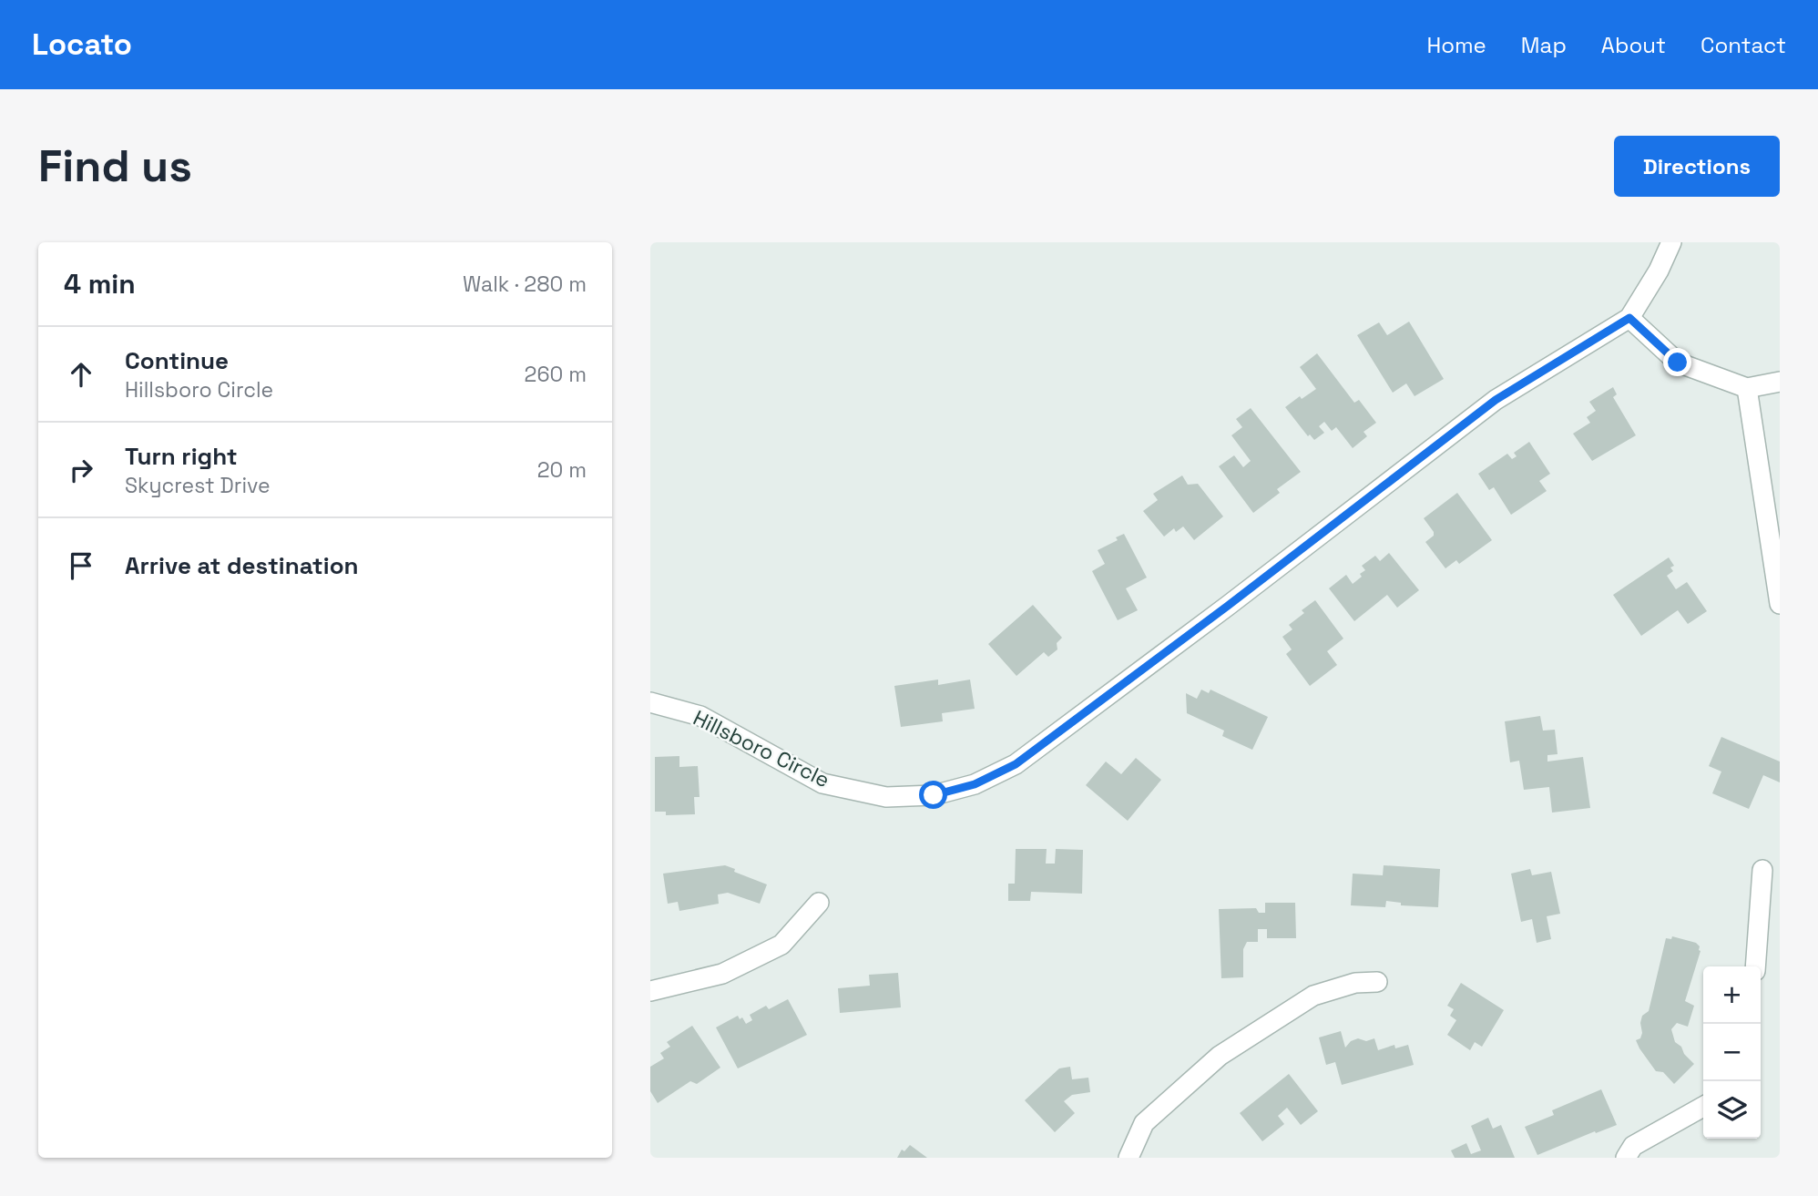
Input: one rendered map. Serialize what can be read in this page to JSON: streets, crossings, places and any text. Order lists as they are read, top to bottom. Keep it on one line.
{"streets":{"street":["Hillsboro Circle"]},"page":{"header":"Locato","nav":["Home","Map","About","Contact"],"buttons":"Directions","title":"Find us","heading":["4 min","Walk · 280 m"],"list":[["Continue","Hillsboro Circle","260 m"],["Turn right","Skycrest Drive","20 m"],"Arrive at destination"],"map_buttons":["+","−"]}}
